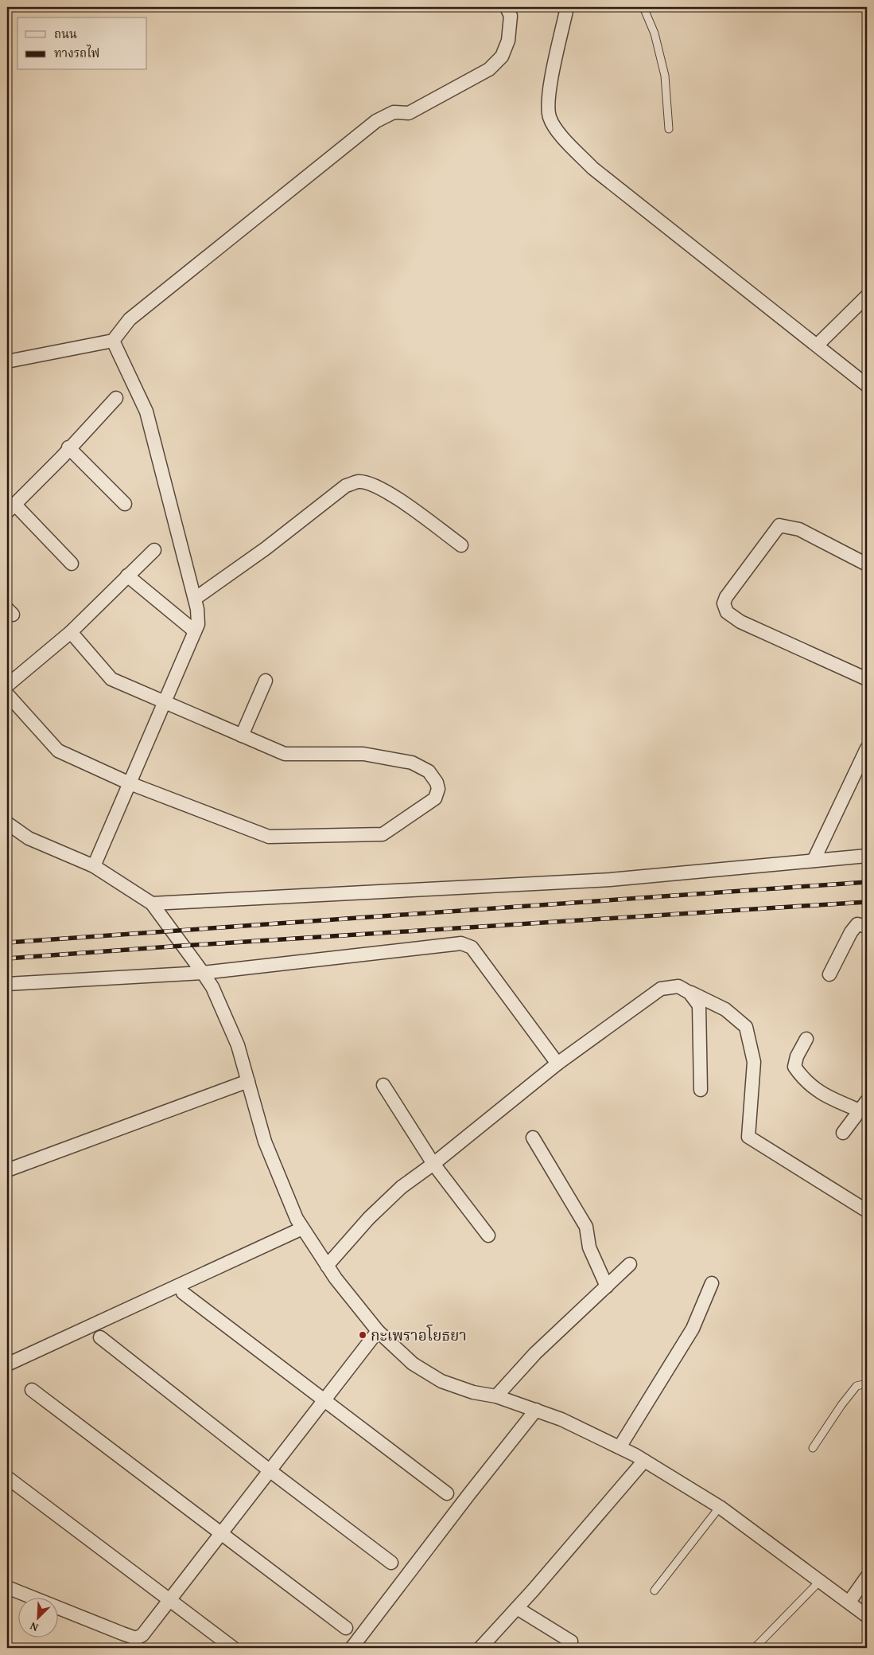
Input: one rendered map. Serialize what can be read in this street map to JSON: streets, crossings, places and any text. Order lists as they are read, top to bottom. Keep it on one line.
{"places":["กะเพราอโยธยา"],"legend":["ถนน","ทางรถไฟ"],"north":"bottom left"}
